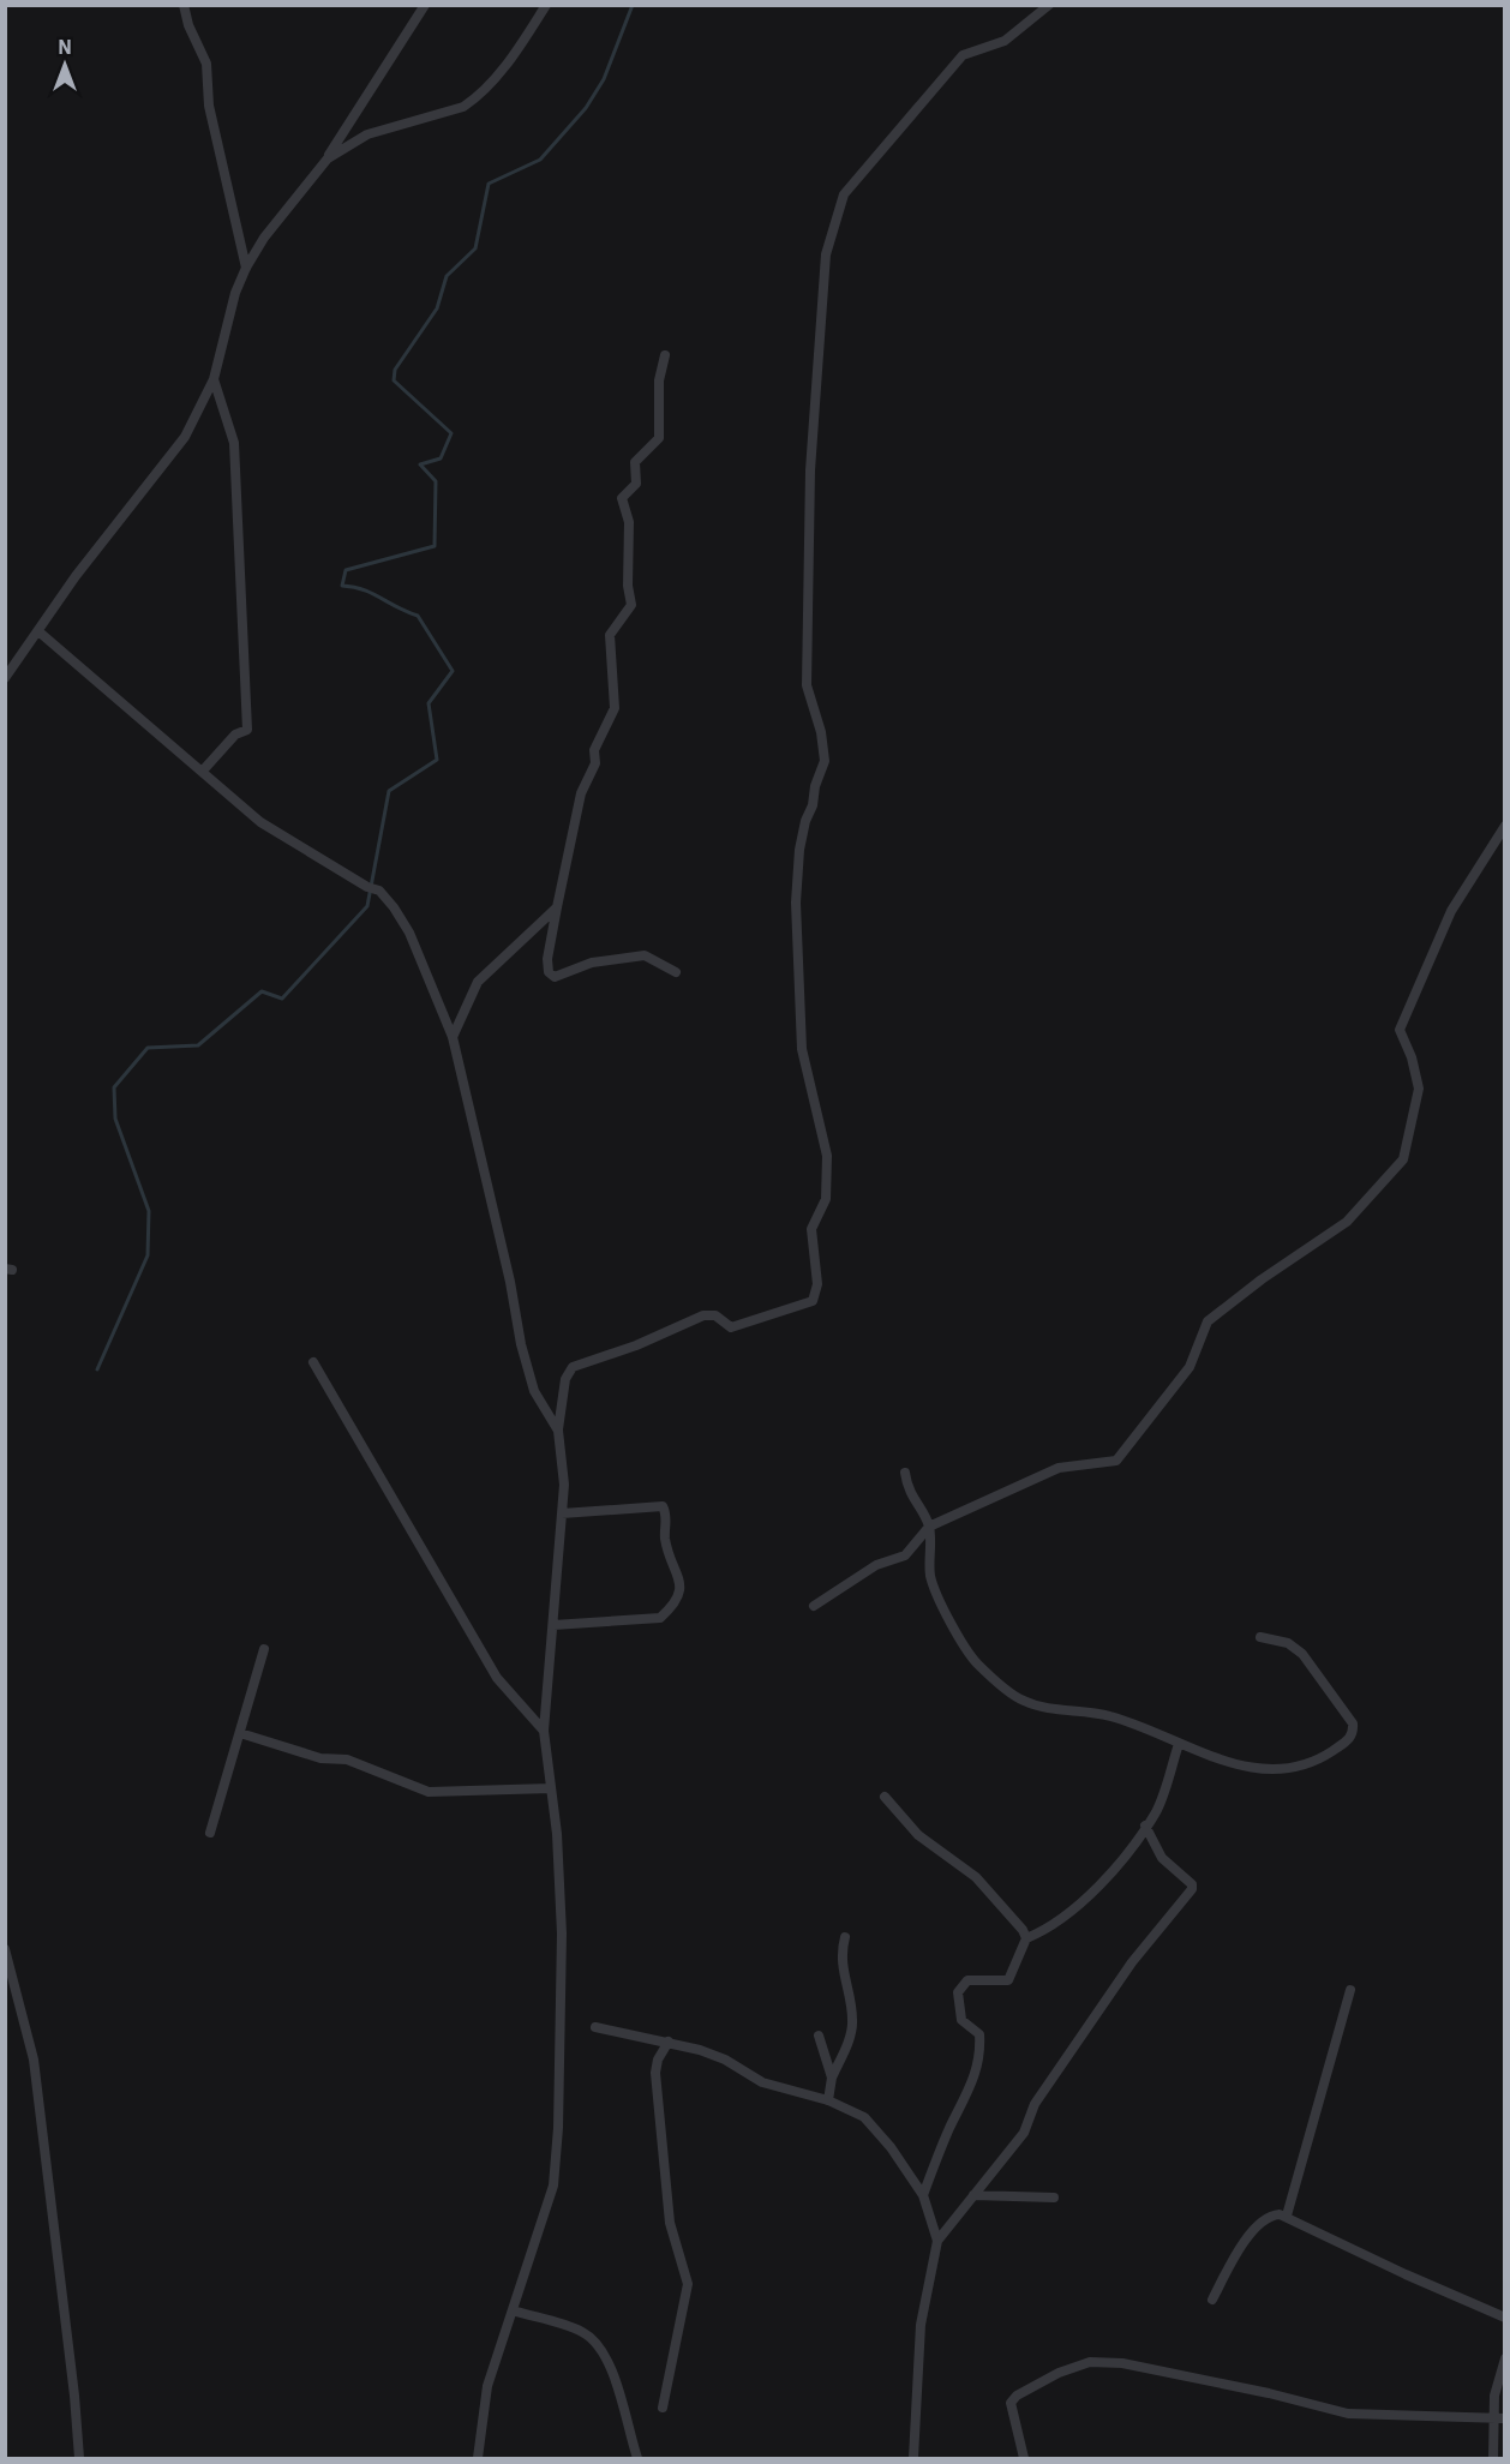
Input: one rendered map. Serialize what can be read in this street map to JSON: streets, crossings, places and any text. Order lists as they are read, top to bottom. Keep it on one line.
{"north":"top"}
